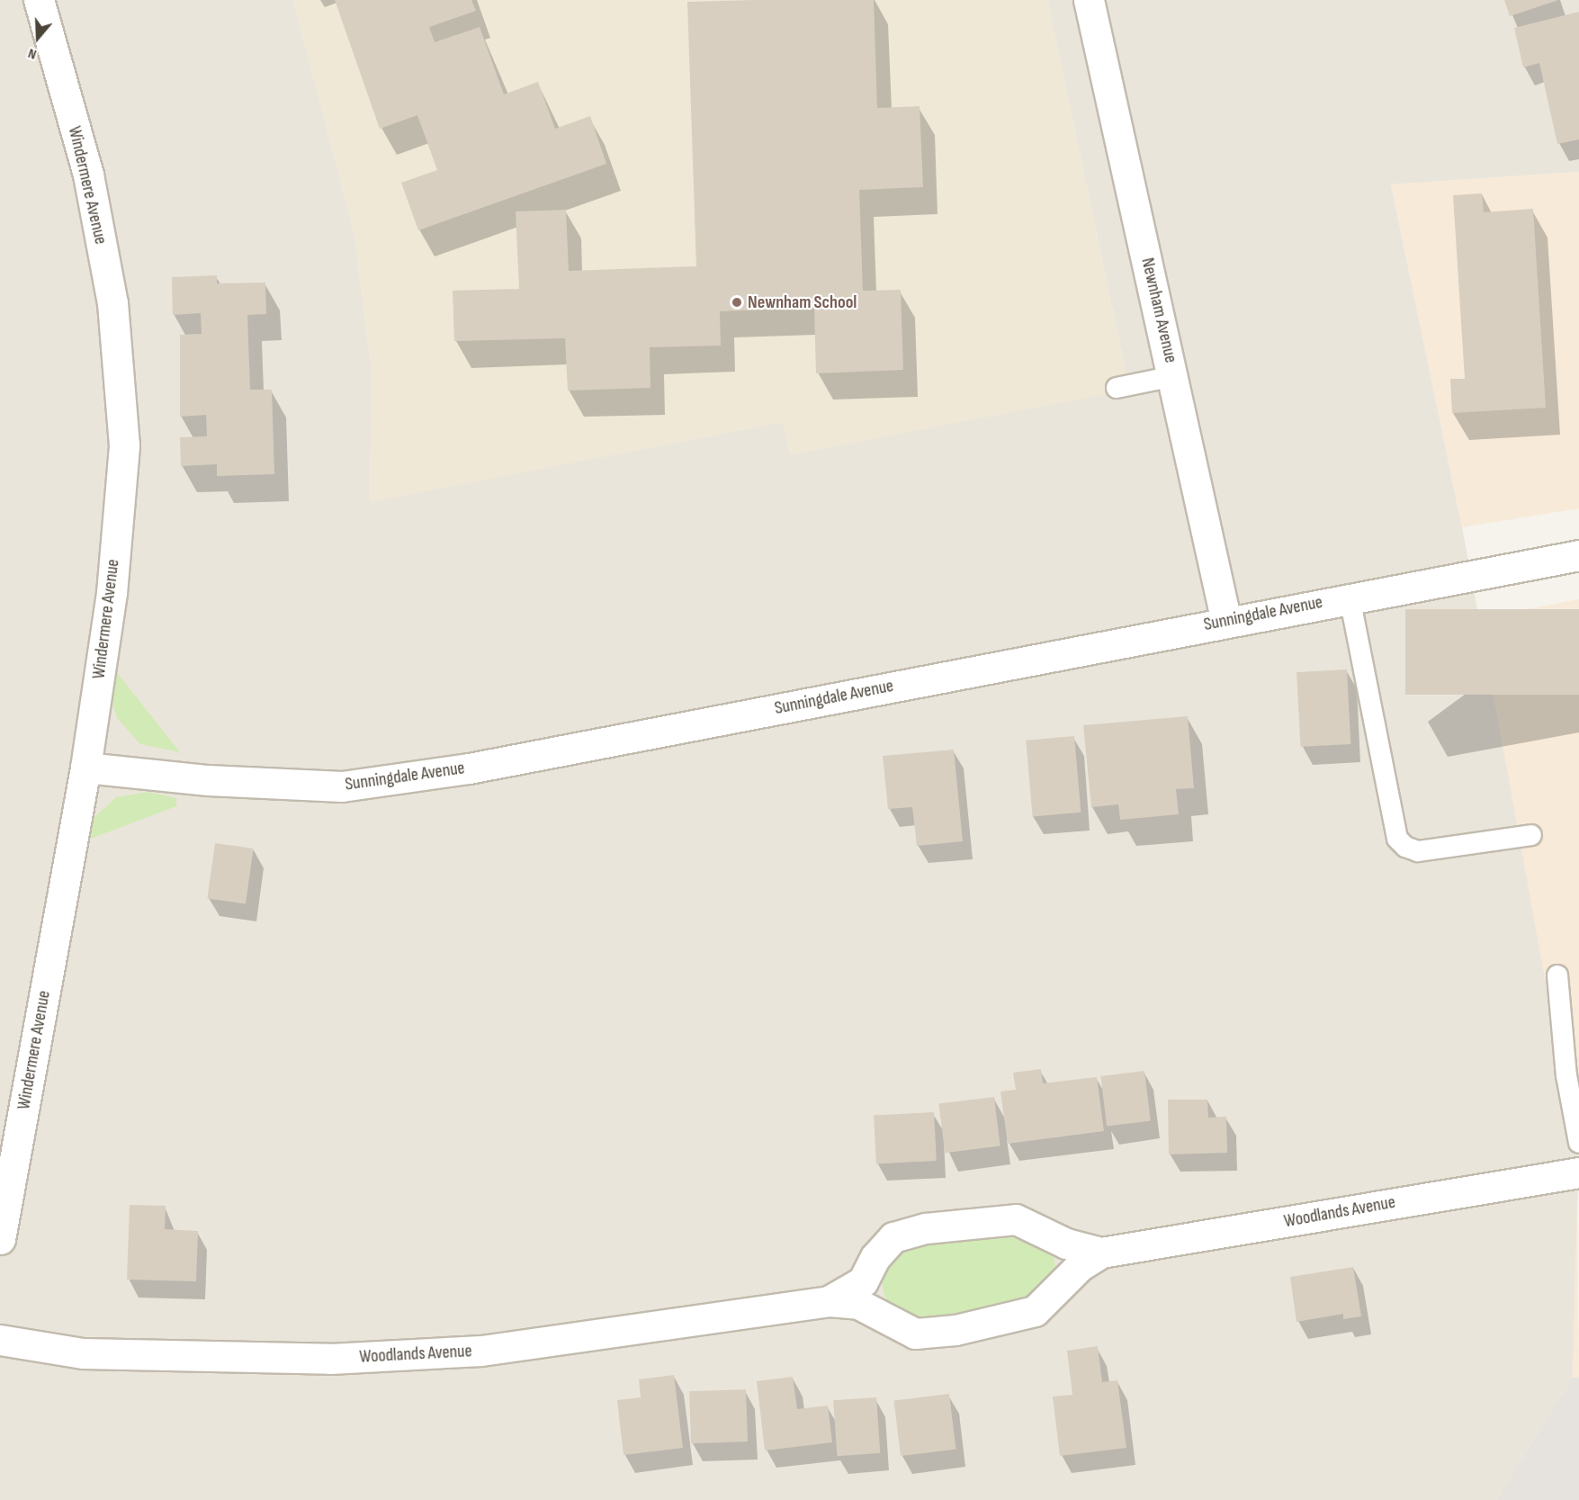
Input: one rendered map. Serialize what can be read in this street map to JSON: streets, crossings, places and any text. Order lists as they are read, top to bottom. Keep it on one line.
{"streets":{"street":["Windermere Avenue","Newnham Avenue","Sunningdale Avenue","Woodlands Avenue"]},"crossings":[["Windermere Avenue","Sunningdale Avenue"],["Newnham Avenue","Sunningdale Avenue"]],"places":["Newnham School"],"north":"bottom"}
